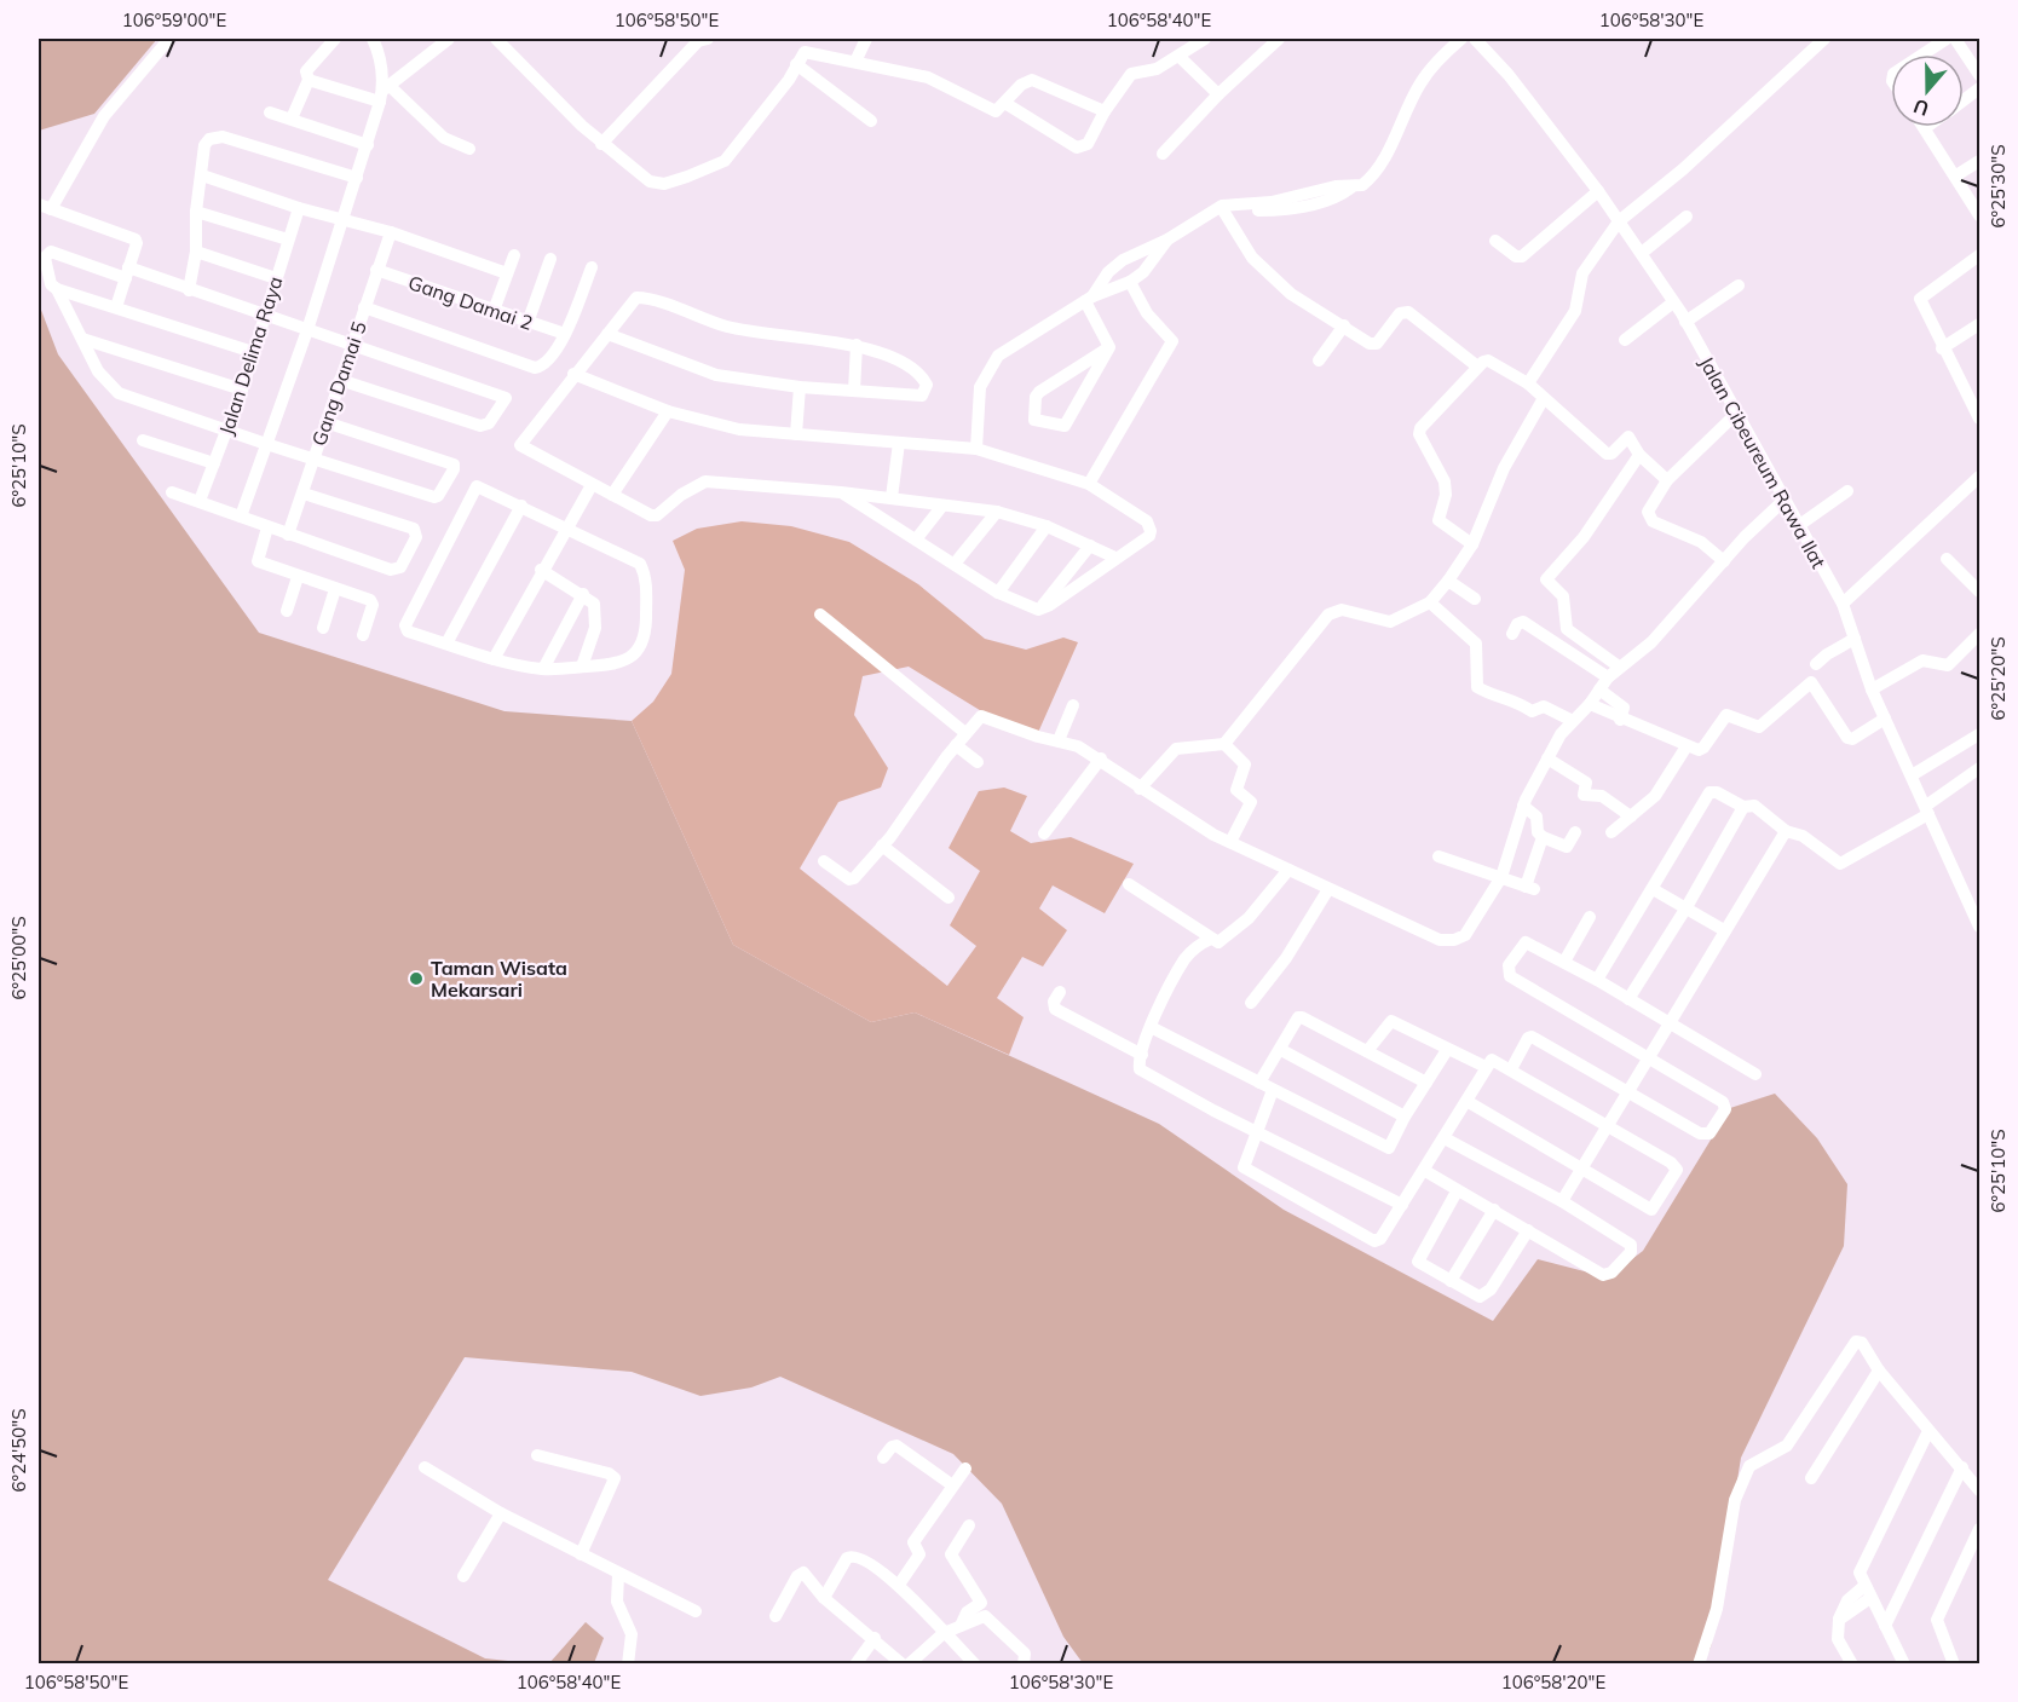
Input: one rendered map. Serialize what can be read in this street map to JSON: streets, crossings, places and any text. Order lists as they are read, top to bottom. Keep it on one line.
{"streets":{"street":["Gang Damai 2","Jalan Delima Raya","Gang Damai 5","Jalan Cibeureum Rawa Ilat"]},"crossings":[["Gang Damai 2","Gang Damai 5"]],"places":["Taman Wisata Mekarsari"],"north":"bottom","coordinates":["106°59'00\"E","106°58'50\"E","106°58'40\"E","106°58'30\"E","6°25'30\"S","6°25'10\"S","6°25'20\"S","6°25'00\"S","6°24'50\"S","106°58'20\"E"]}
